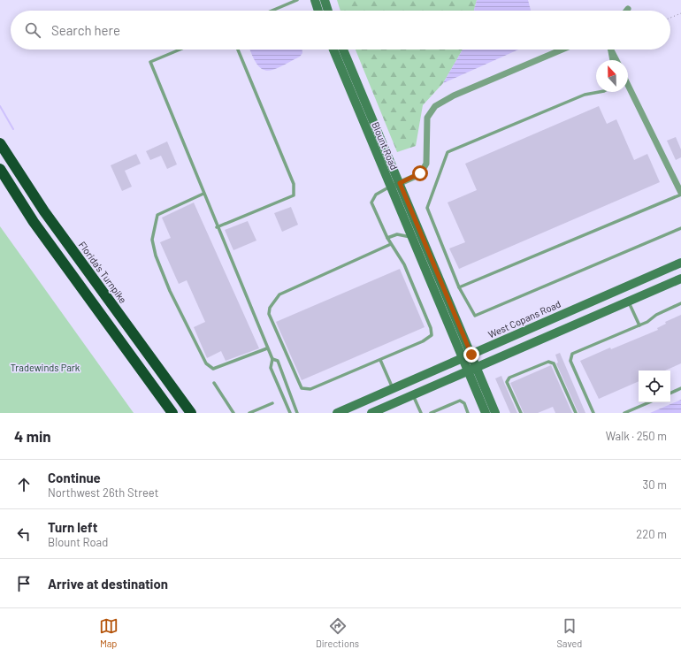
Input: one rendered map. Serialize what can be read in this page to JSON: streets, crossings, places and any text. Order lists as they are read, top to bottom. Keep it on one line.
{"streets":{"highway":["Florida's Turnpike"],"street":["Blount Road","West Copans Road"]},"crossings":[["Blount Road","West Copans Road"]],"parks":["Tradewinds Park"],"north":"top","page":{"search":"Search here","heading":["4 min","Walk · 250 m"],"list":[["Continue","Northwest 26th Street","30 m"],["Turn left","Blount Road","220 m"],"Arrive at destination"],"nav":["Map","Directions","Saved"]}}
